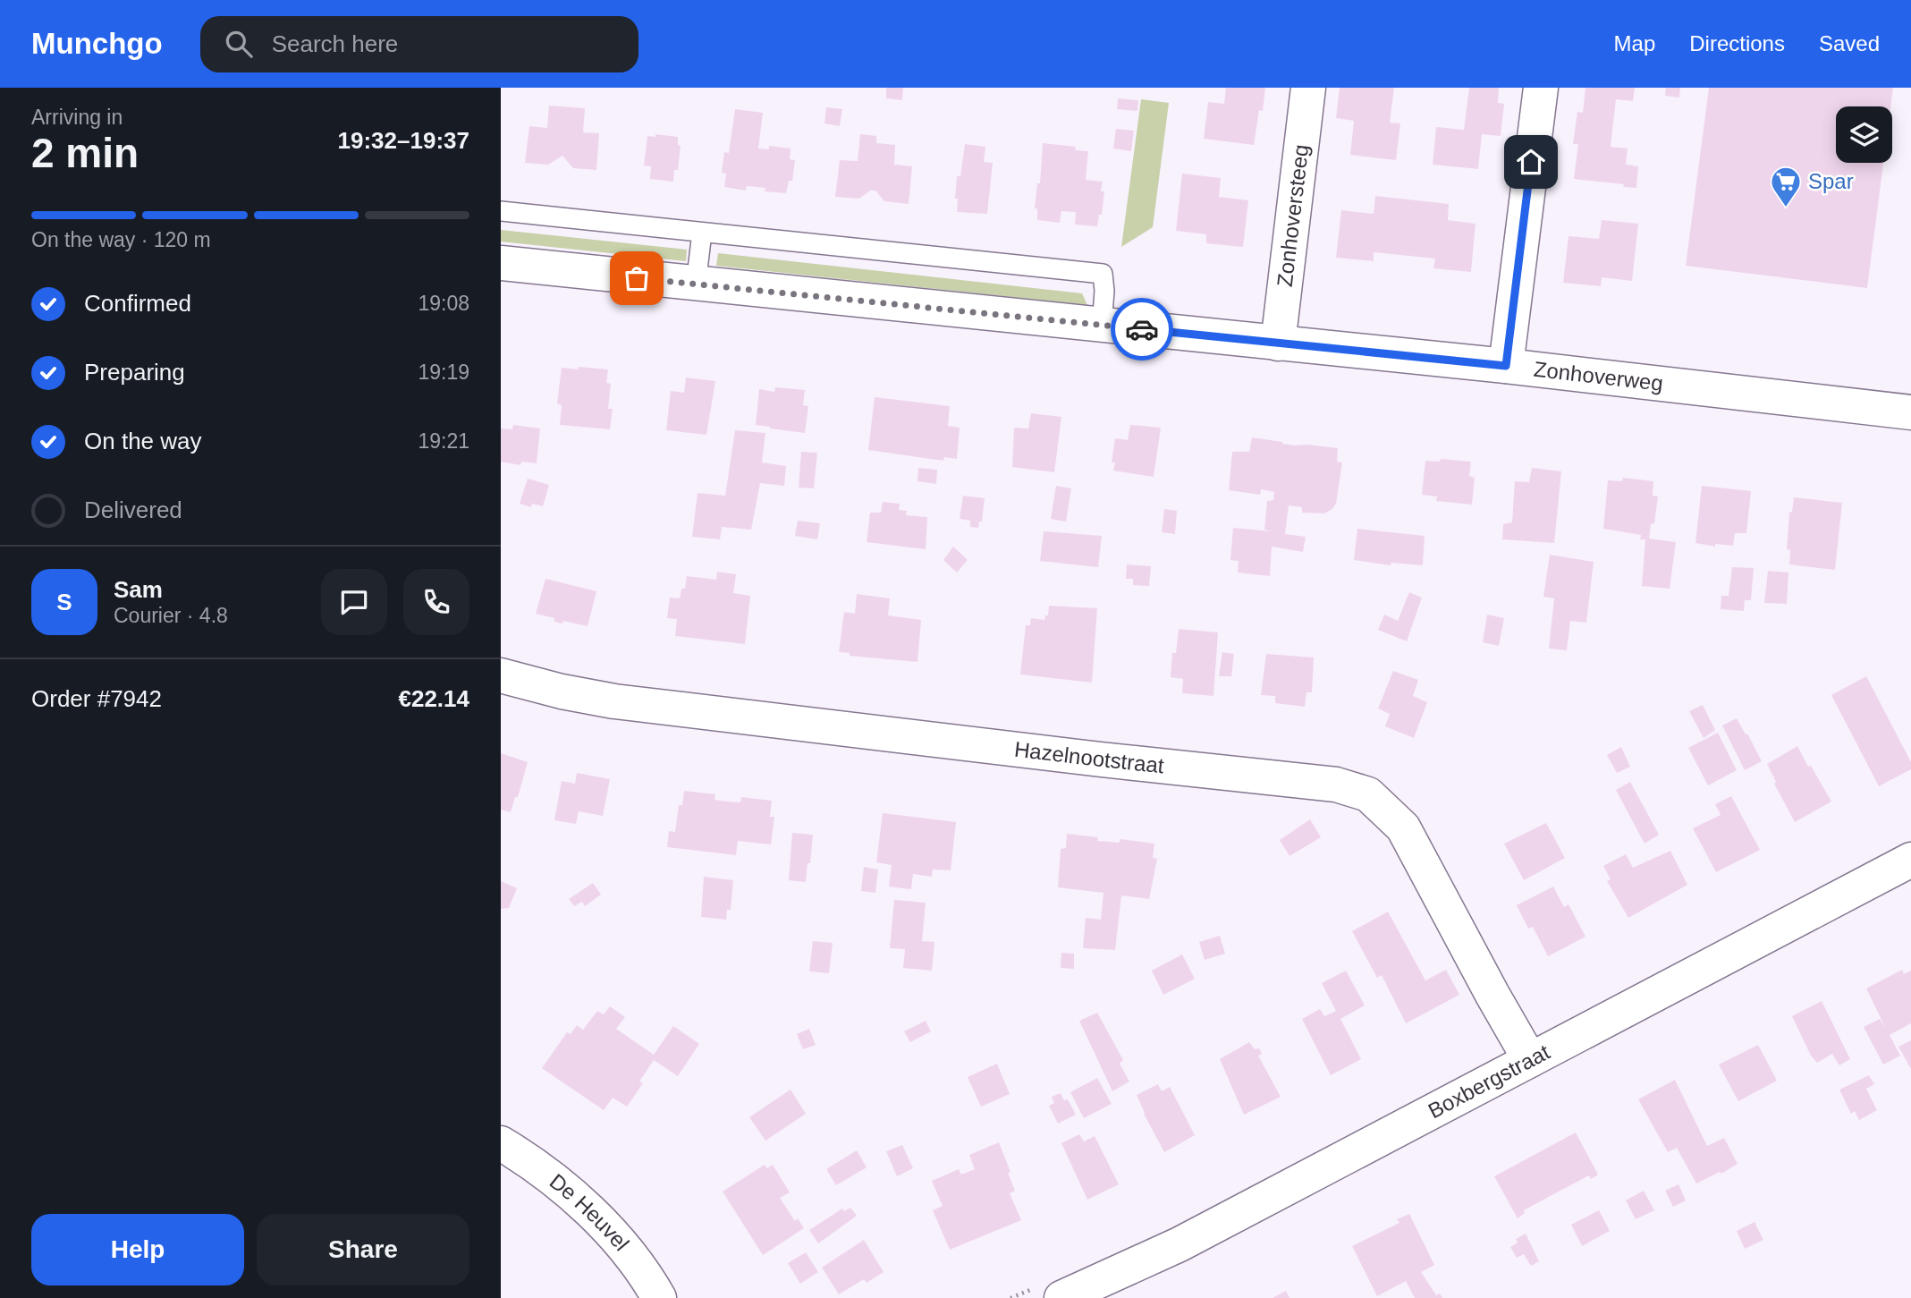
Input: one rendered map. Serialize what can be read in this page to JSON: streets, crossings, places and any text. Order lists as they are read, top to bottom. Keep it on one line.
{"streets":{"street":["Zonhoversteeg","Zonhoverweg","Hazelnootstraat","Boxbergstraat","De Heuvel"]},"crossings":[["Zonhoversteeg","Zonhoverweg"],["Hazelnootstraat","Boxbergstraat"]],"places":{"supermarket":["Spar"]},"page":{"header":"Munchgo","search":"Search here","nav":["Map","Directions","Saved"],"heading":["2 min","Arriving in","19:32–19:37"],"panel":["Sam","Courier · 4.8","Order #7942","€22.14"],"bar":"On the way · 120 m","list":[["Confirmed","19:08"],["Preparing","19:19"],["On the way","19:21"],"Delivered"],"round":"S","buttons":["Help","Share"]}}
